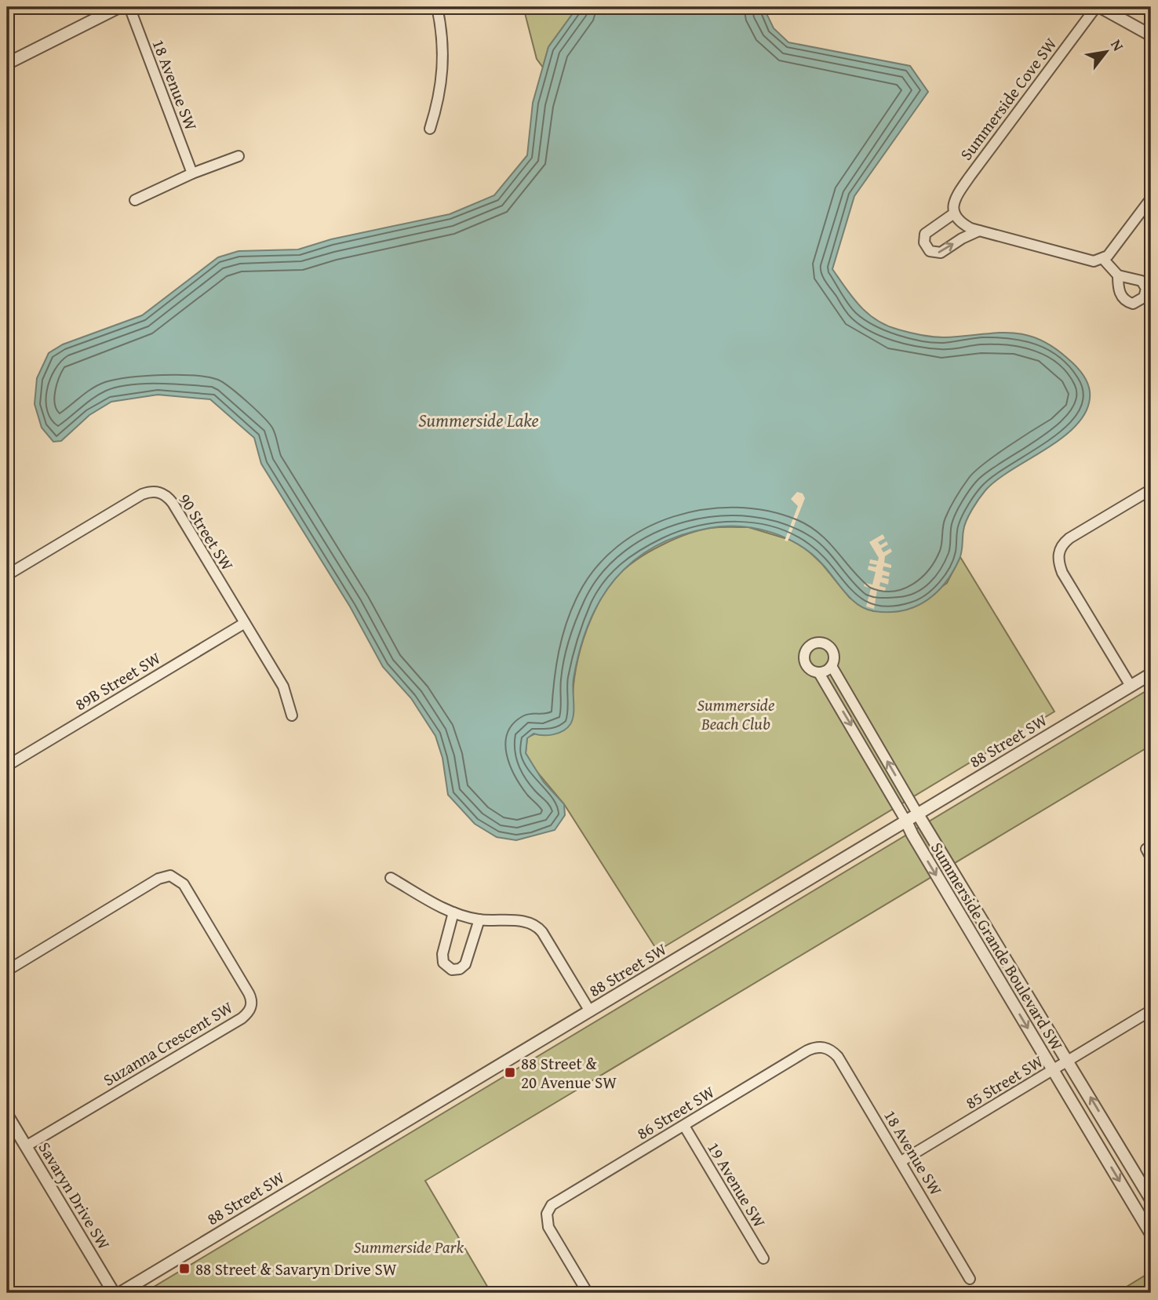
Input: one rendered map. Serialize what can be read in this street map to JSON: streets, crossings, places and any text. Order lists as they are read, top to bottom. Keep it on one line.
{"streets":{"street":["18 Avenue SW","Summerside Cove SW","90 Street SW","89B Street SW","88 Street SW","Summerside Grande Boulevard SW","Suzanna Crescent SW","85 Street SW","86 Street SW","19 Avenue SW","Savaryn Drive SW"]},"crossings":[["18 Avenue SW","85 Street SW"],["18 Avenue SW","86 Street SW"],["90 Street SW","89B Street SW"],["88 Street SW","Summerside Grande Boulevard SW"],["Summerside Grande Boulevard SW","85 Street SW"],["Suzanna Crescent SW","Savaryn Drive SW"],["86 Street SW","19 Avenue SW"]],"water":["Summerside Lake"],"parks":["Summerside Beach Club","Summerside Park"],"places":{"transit":["88 Street & 20 Avenue SW","88 Street & Savaryn Drive SW"]},"north":"top right"}
